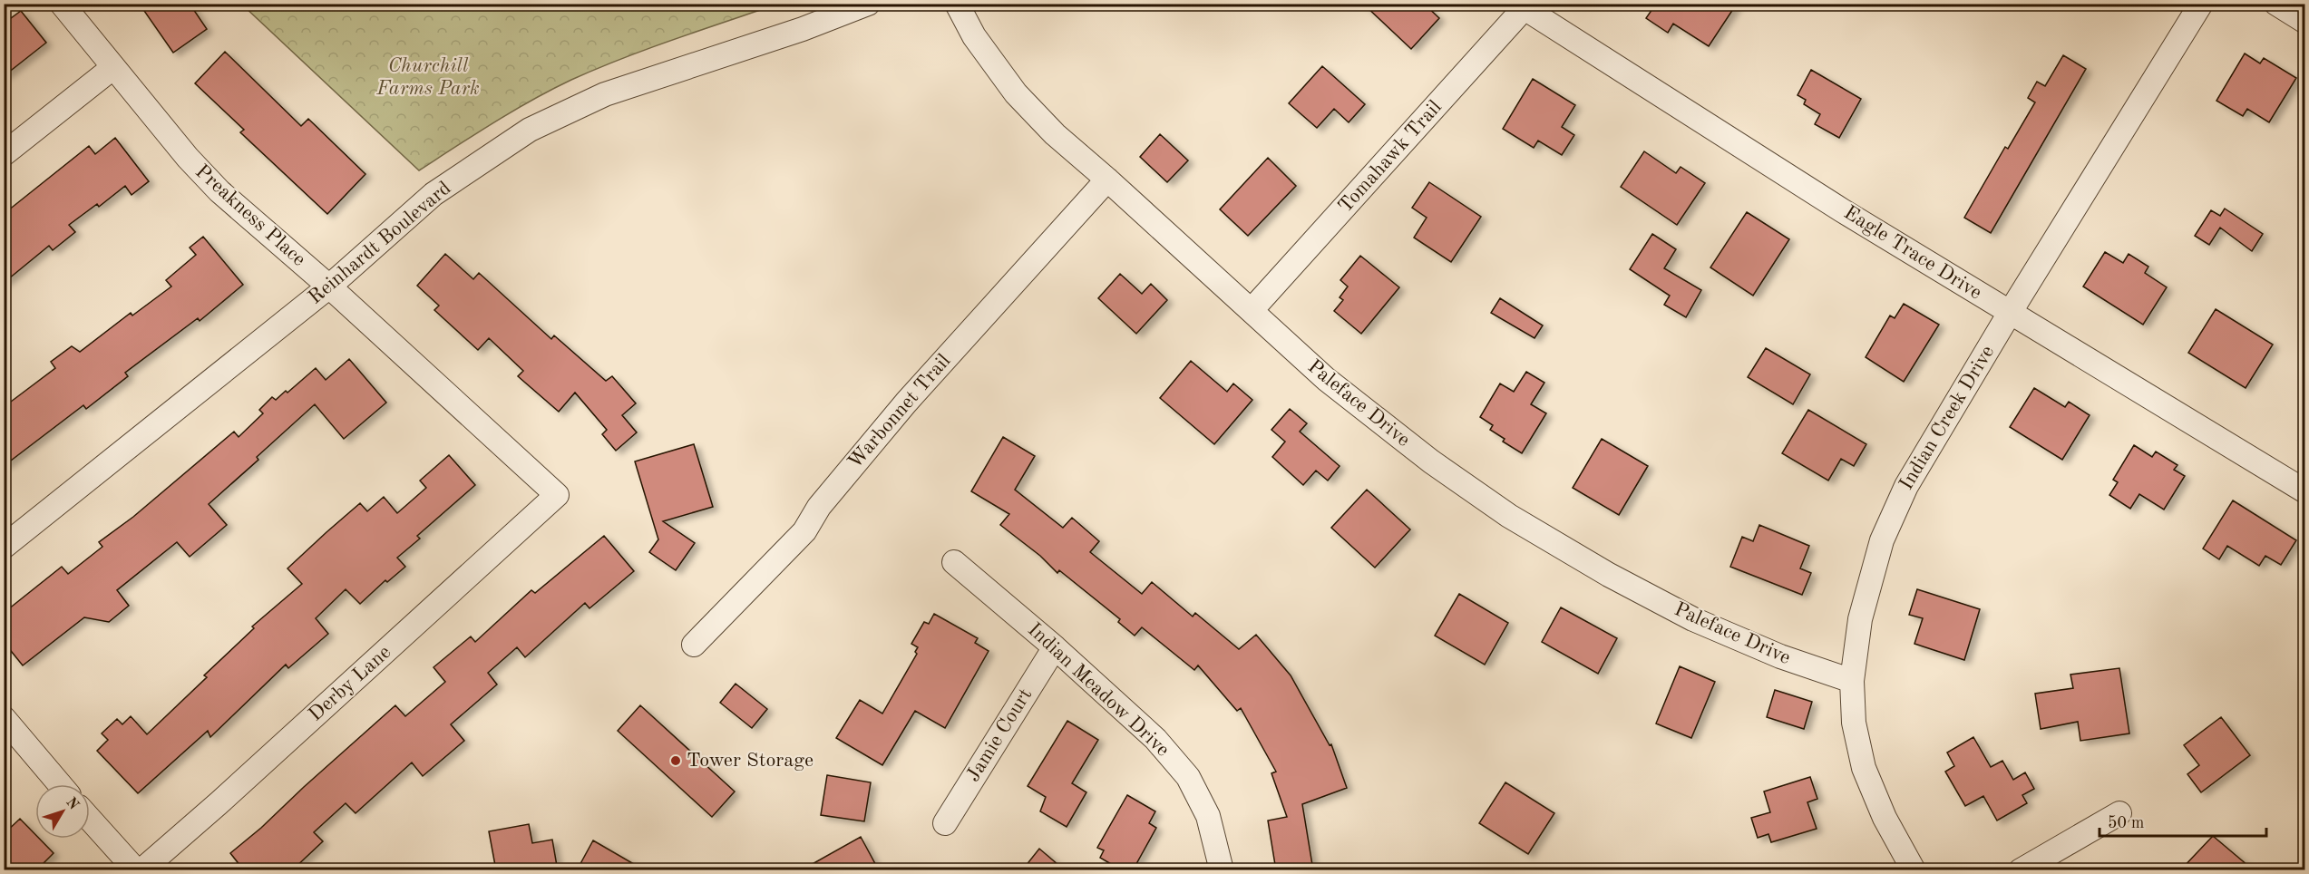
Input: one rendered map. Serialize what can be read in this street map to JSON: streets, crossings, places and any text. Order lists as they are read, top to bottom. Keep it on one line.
{"streets":{"street":["Tomahawk Trail","Preakness Place","Reinhardt Boulevard","Eagle Trace Drive","Paleface Drive","Warbonnet Trail","Indian Creek Drive","Derby Lane","Indian Meadow Drive","Jamie Court"]},"crossings":[["Tomahawk Trail","Eagle Trace Drive"],["Tomahawk Trail","Paleface Drive"],["Preakness Place","Reinhardt Boulevard"],["Preakness Place","Derby Lane"],["Eagle Trace Drive","Indian Creek Drive"],["Paleface Drive","Warbonnet Trail"],["Paleface Drive","Indian Creek Drive"],["Indian Meadow Drive","Jamie Court"]],"parks":["Churchill Farms Park"],"places":["Tower Storage"],"scale_bar":"50 m","north":"top right"}
